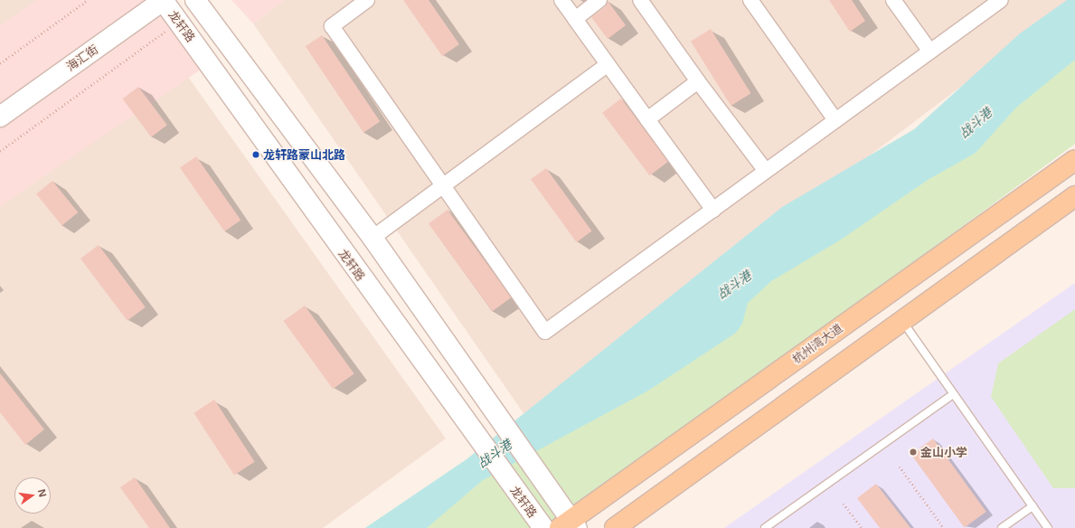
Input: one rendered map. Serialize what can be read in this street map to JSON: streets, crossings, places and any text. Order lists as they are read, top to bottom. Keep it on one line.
{"streets":{"main road":["杭州湾大道"],"street":["龙轩路","海汇街"]},"crossings":[["龙轩路","海汇街"]],"water":["战斗港"],"places":["龙轩路蒙山北路","金山小学"],"north":"right"}
